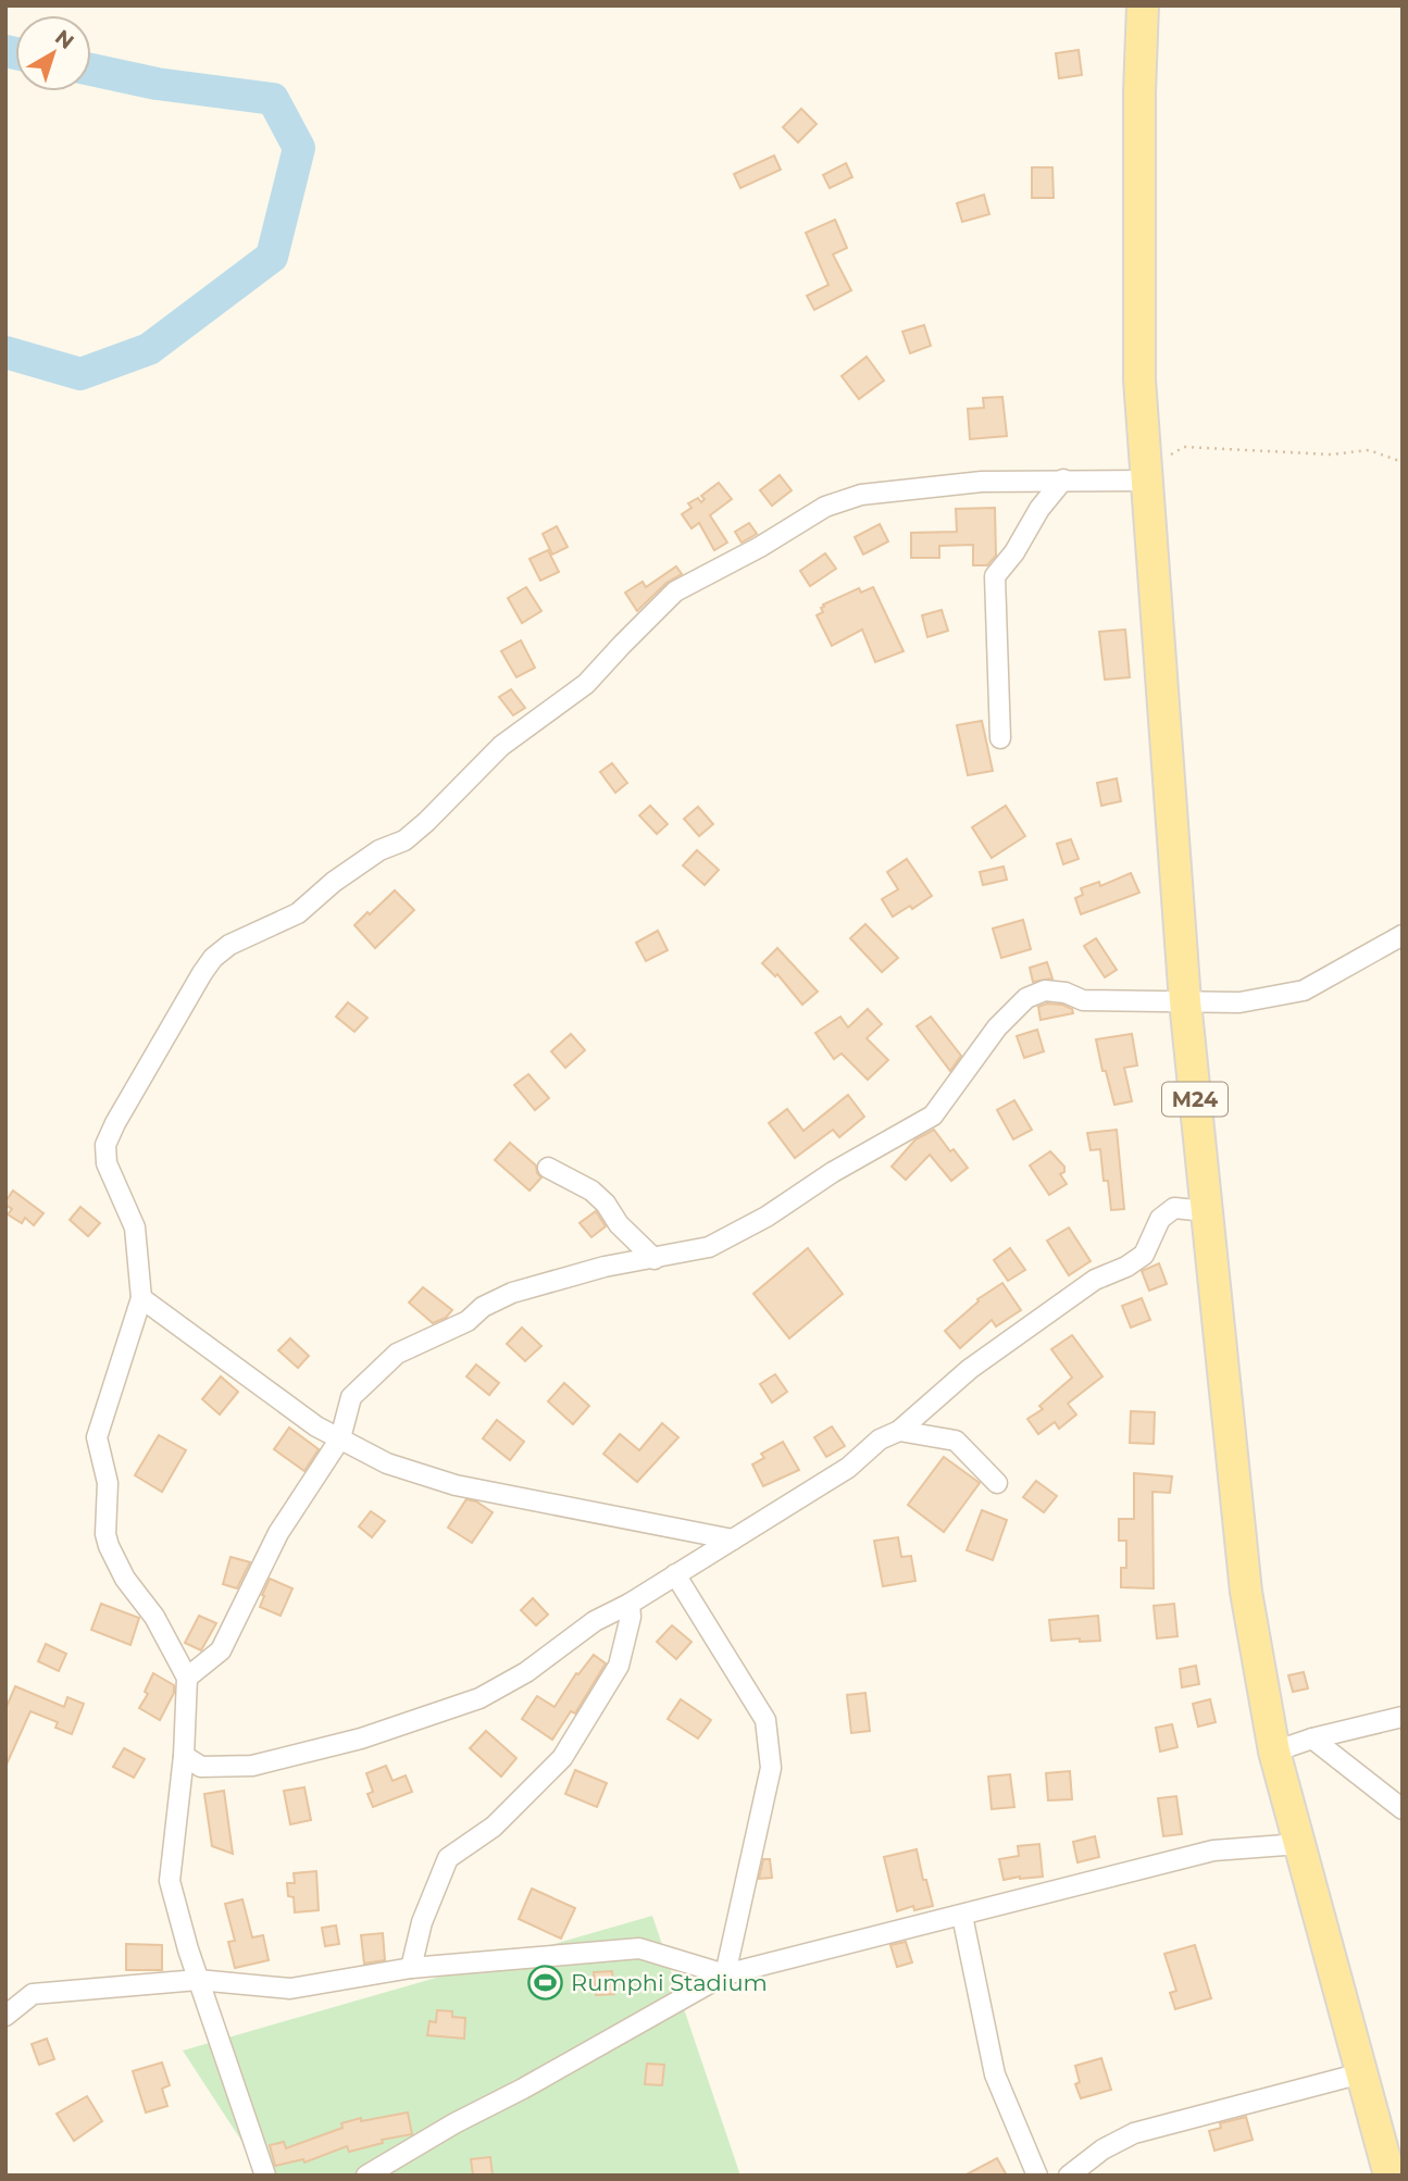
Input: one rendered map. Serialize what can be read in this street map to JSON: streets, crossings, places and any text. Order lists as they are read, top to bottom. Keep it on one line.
{"streets":{"main road":["M24"]},"places":{"sports":["Rumphi Stadium"]},"north":"top right"}
